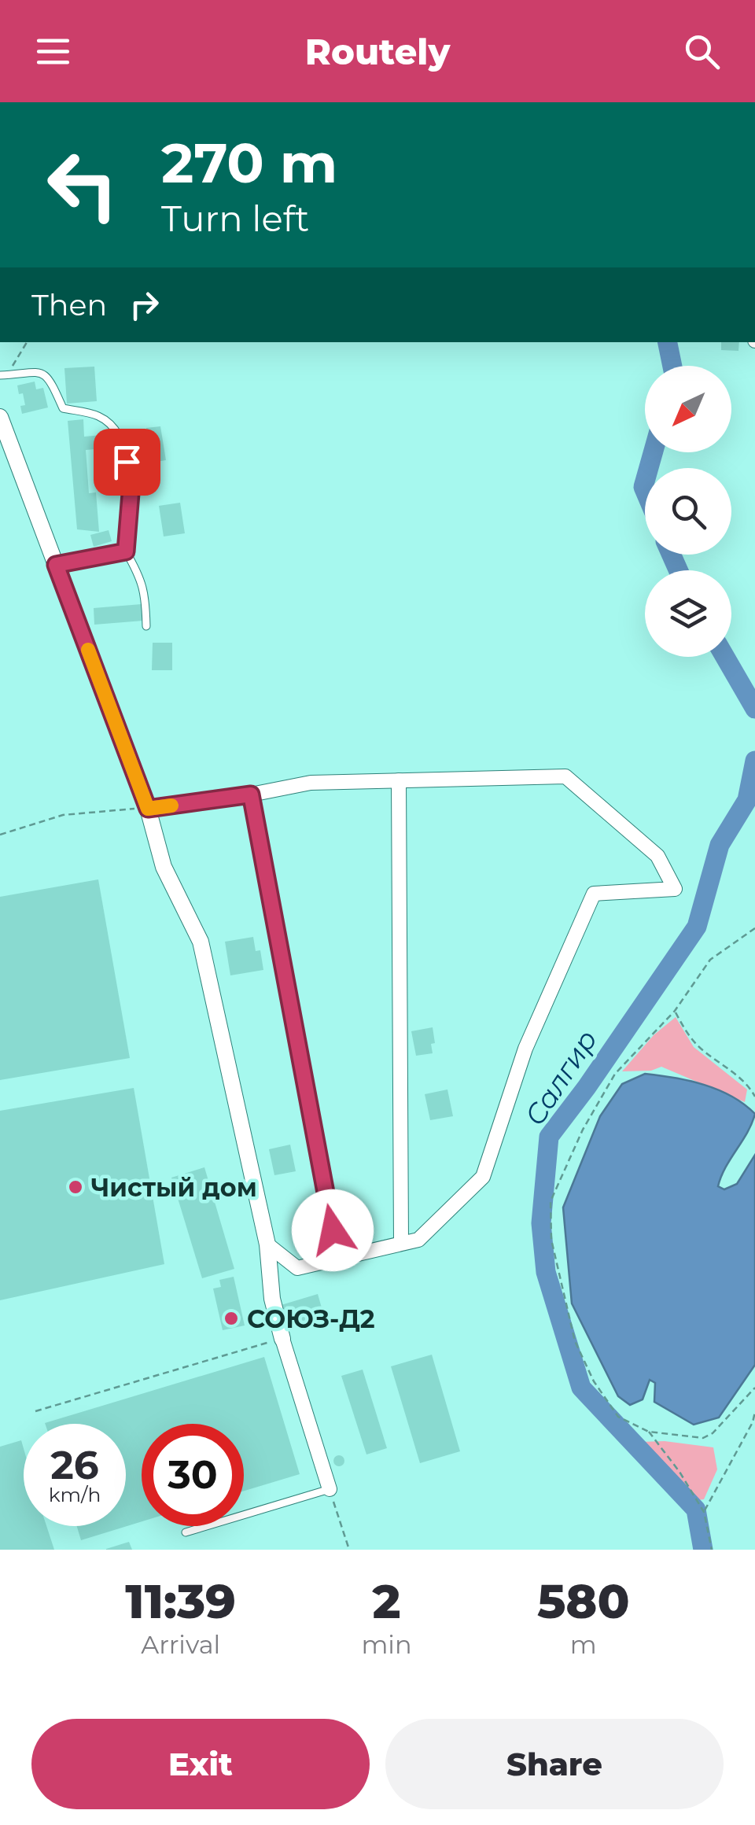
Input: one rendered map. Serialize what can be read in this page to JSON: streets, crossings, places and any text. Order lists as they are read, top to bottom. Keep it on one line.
{"water":["Салгир"],"places":["Чистый дом","СОЮЗ-Д2"],"north":"bottom left","page":{"header":"Routely","turn":["270 m","Turn left"],"then":"Then","speed":"26 km/h","limit":"30","eta":["11:39","Arrival","2","min","580","m"],"buttons":["Exit","Share"]}}
